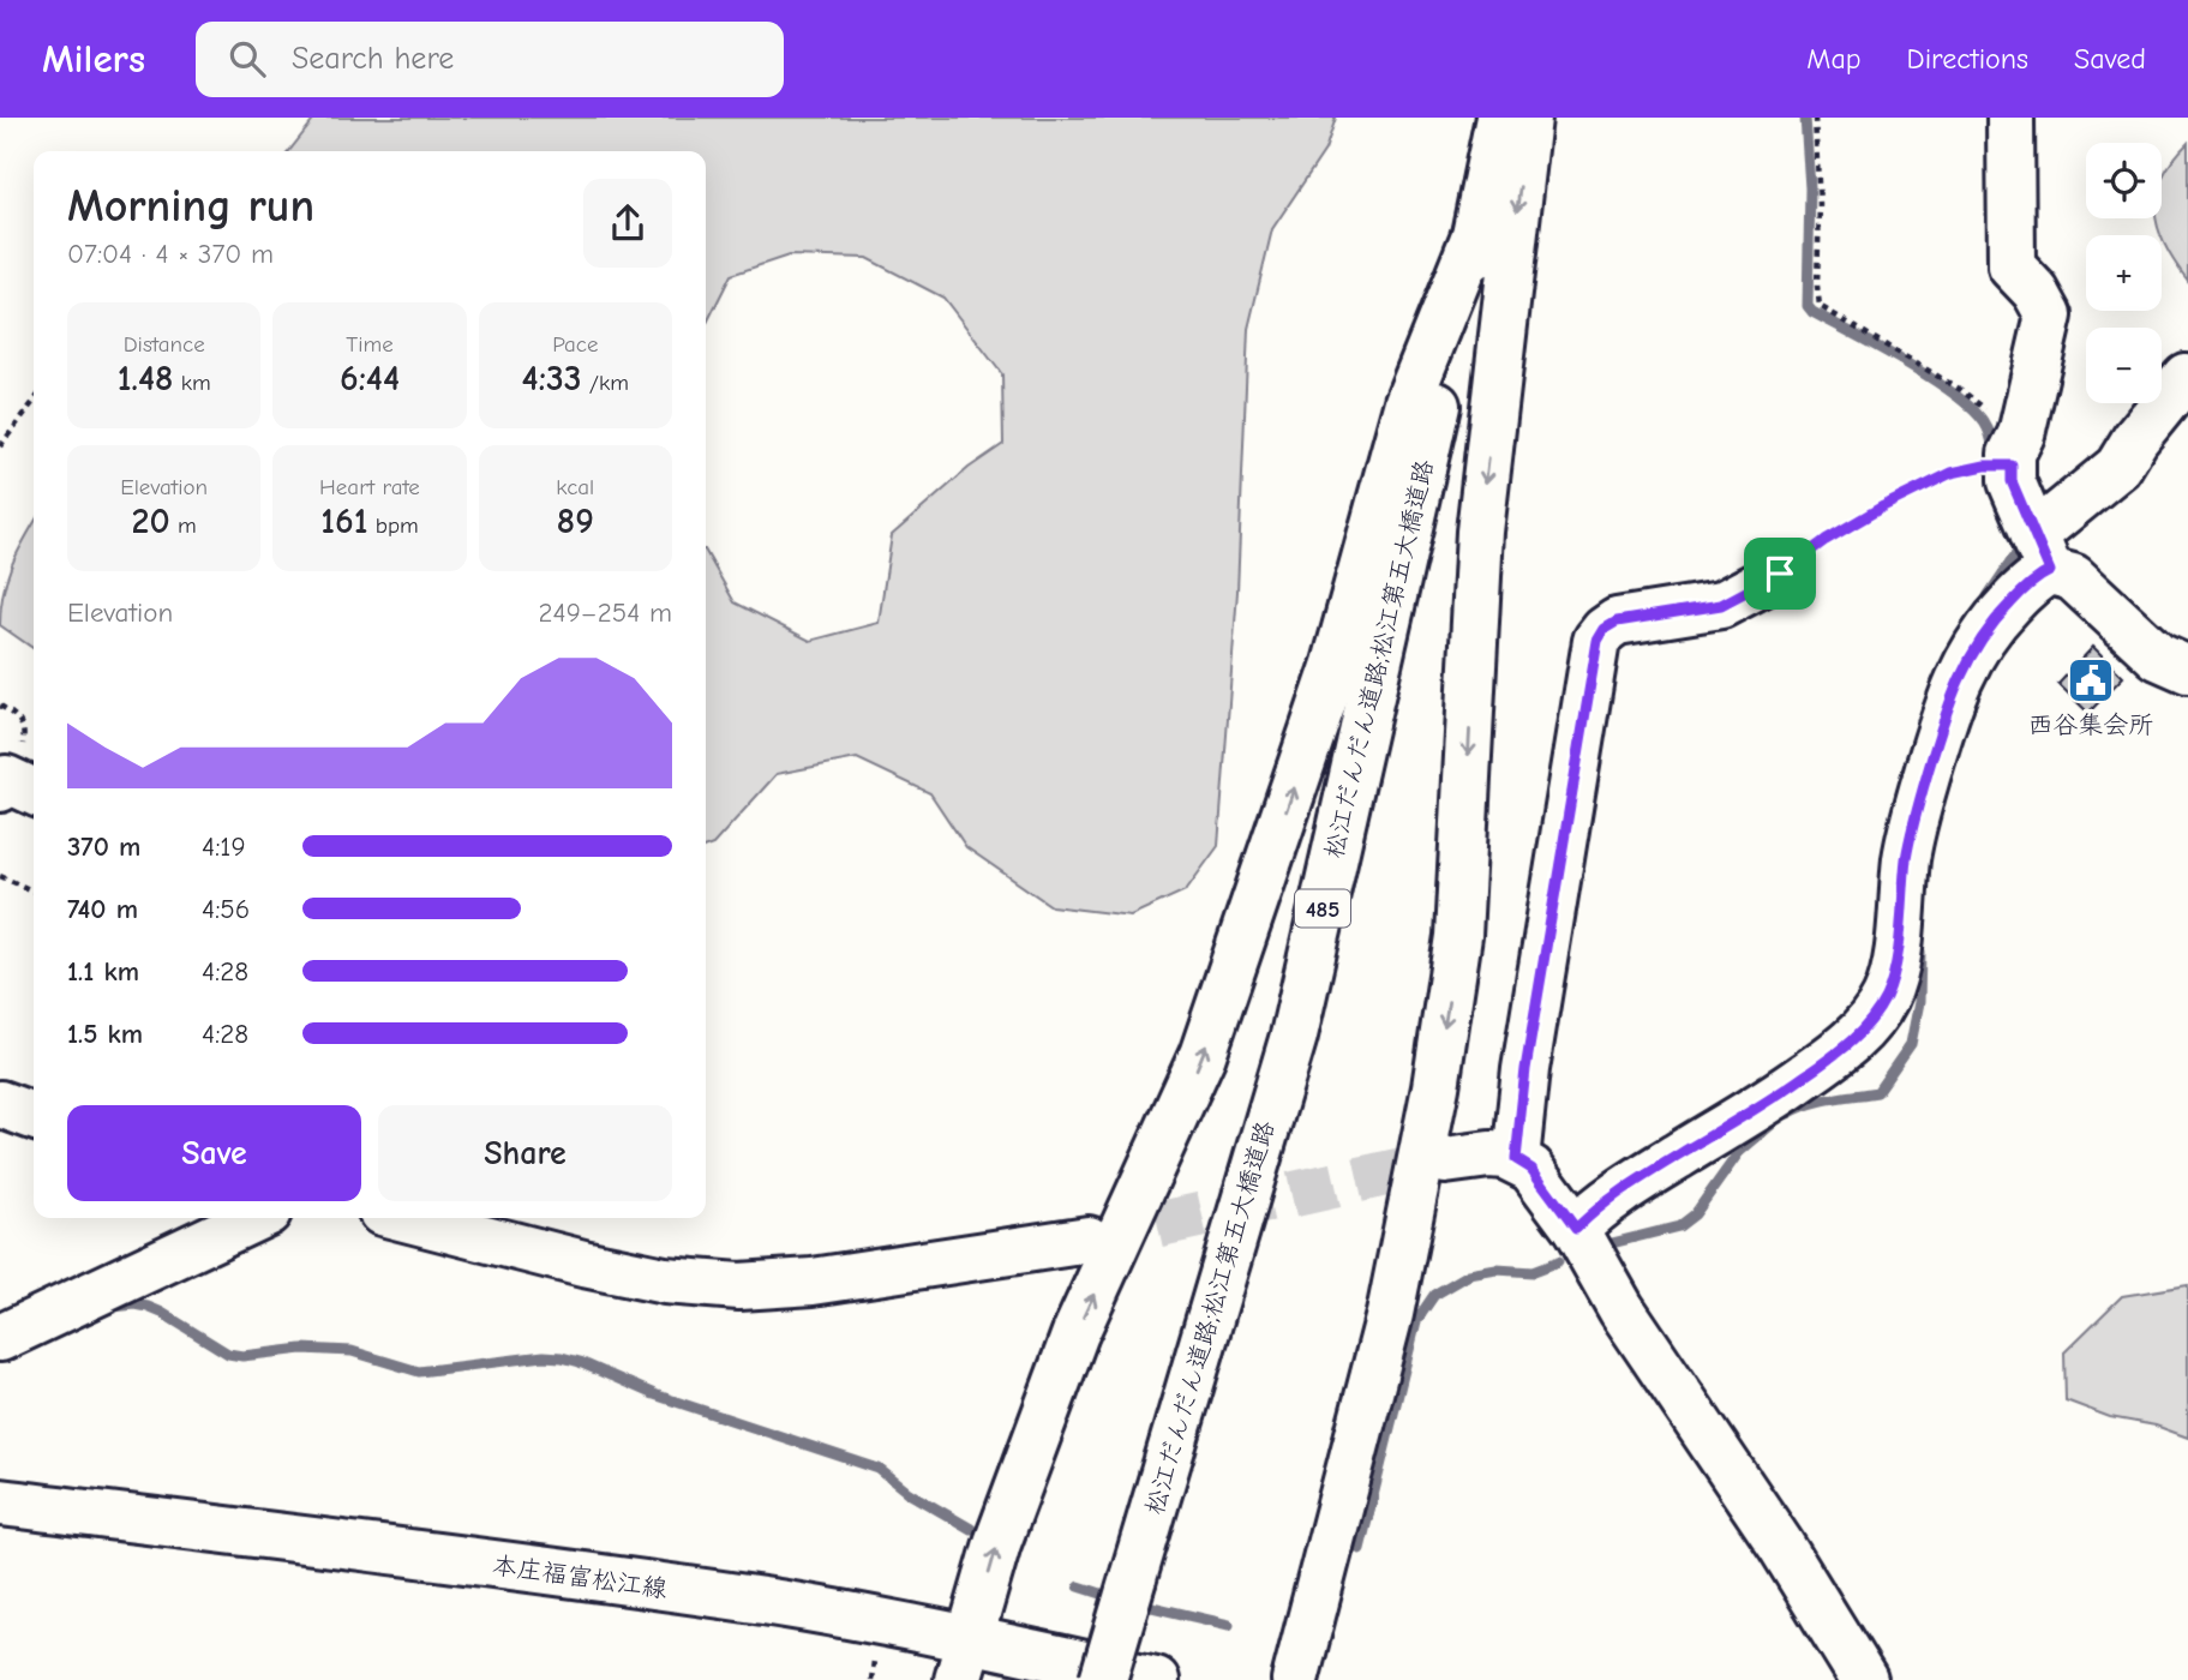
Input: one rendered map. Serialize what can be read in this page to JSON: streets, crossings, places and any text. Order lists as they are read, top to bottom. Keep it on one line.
{"streets":{"main road":["松江だんだん道路;松江第五大橋道路","485","本庄福富松江線"]},"places":{"public building":["西谷集会所"]},"page":{"header":"Milers","search":"Search here","nav":["Map","Directions","Saved"],"map_buttons":["+","−"],"heading":["Morning run","07:04 · 4 × 370 m"],"stats":[["Distance","1.48 km"],["Time","6:44"],["Pace","4:33 /km"],["Elevation","20 m"],["Heart rate","161 bpm"],["kcal","89"]],"chart":["Elevation","249–254 m"],"list":[{"name":"370 m","note":"4:19"},{"name":"740 m","note":"4:56"},{"name":"1.1 km","note":"4:28"},{"name":"1.5 km","note":"4:28"}],"buttons":["Save","Share"]}}
